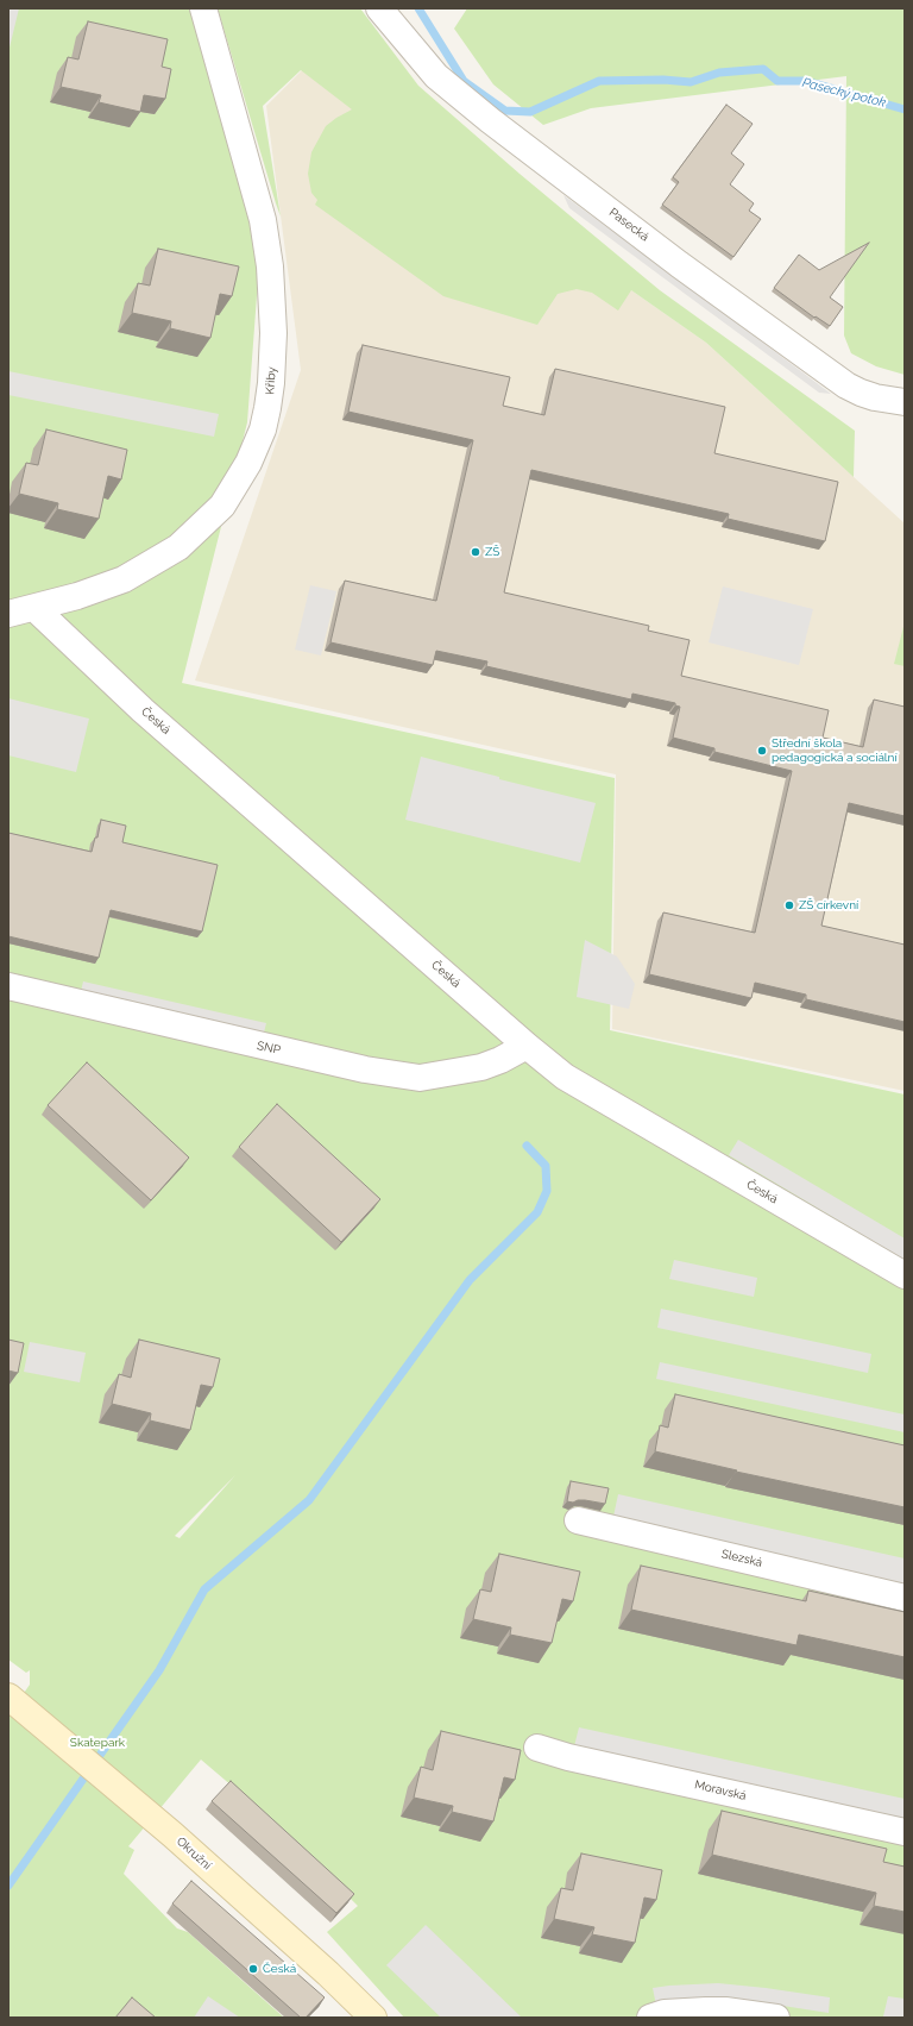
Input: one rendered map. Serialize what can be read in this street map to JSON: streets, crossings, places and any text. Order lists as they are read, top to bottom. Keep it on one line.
{"streets":{"street":["Pasecká","Křiby","Česká","SNP","Slezská","Moravská","Okružní"]},"crossings":[["Křiby","Česká"],["Česká","SNP"]],"water":["Pasecký potok"],"parks":["Skatepark"],"places":["ZŠ","Střední škola pedagogická a sociální","ZŠ církevní","Česká"]}
